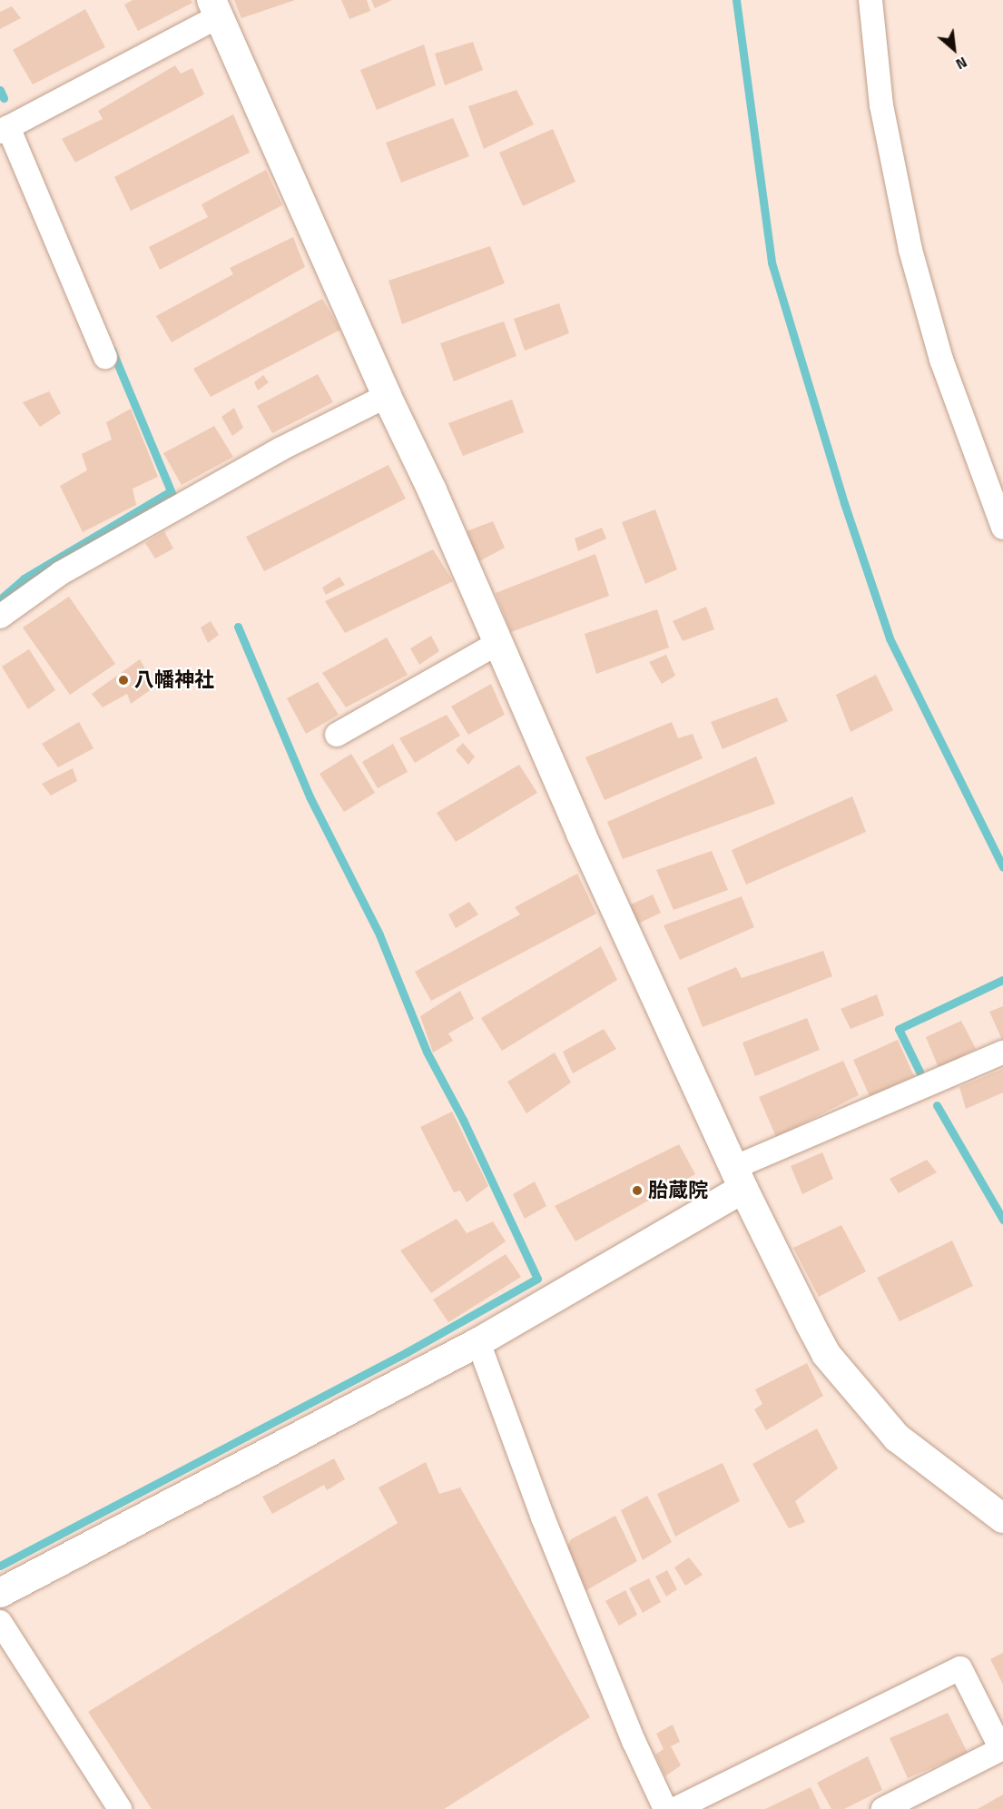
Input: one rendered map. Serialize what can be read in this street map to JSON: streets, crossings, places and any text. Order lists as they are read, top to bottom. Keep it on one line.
{"places":["八幡神社","胎蔵院"],"north":"bottom right"}
